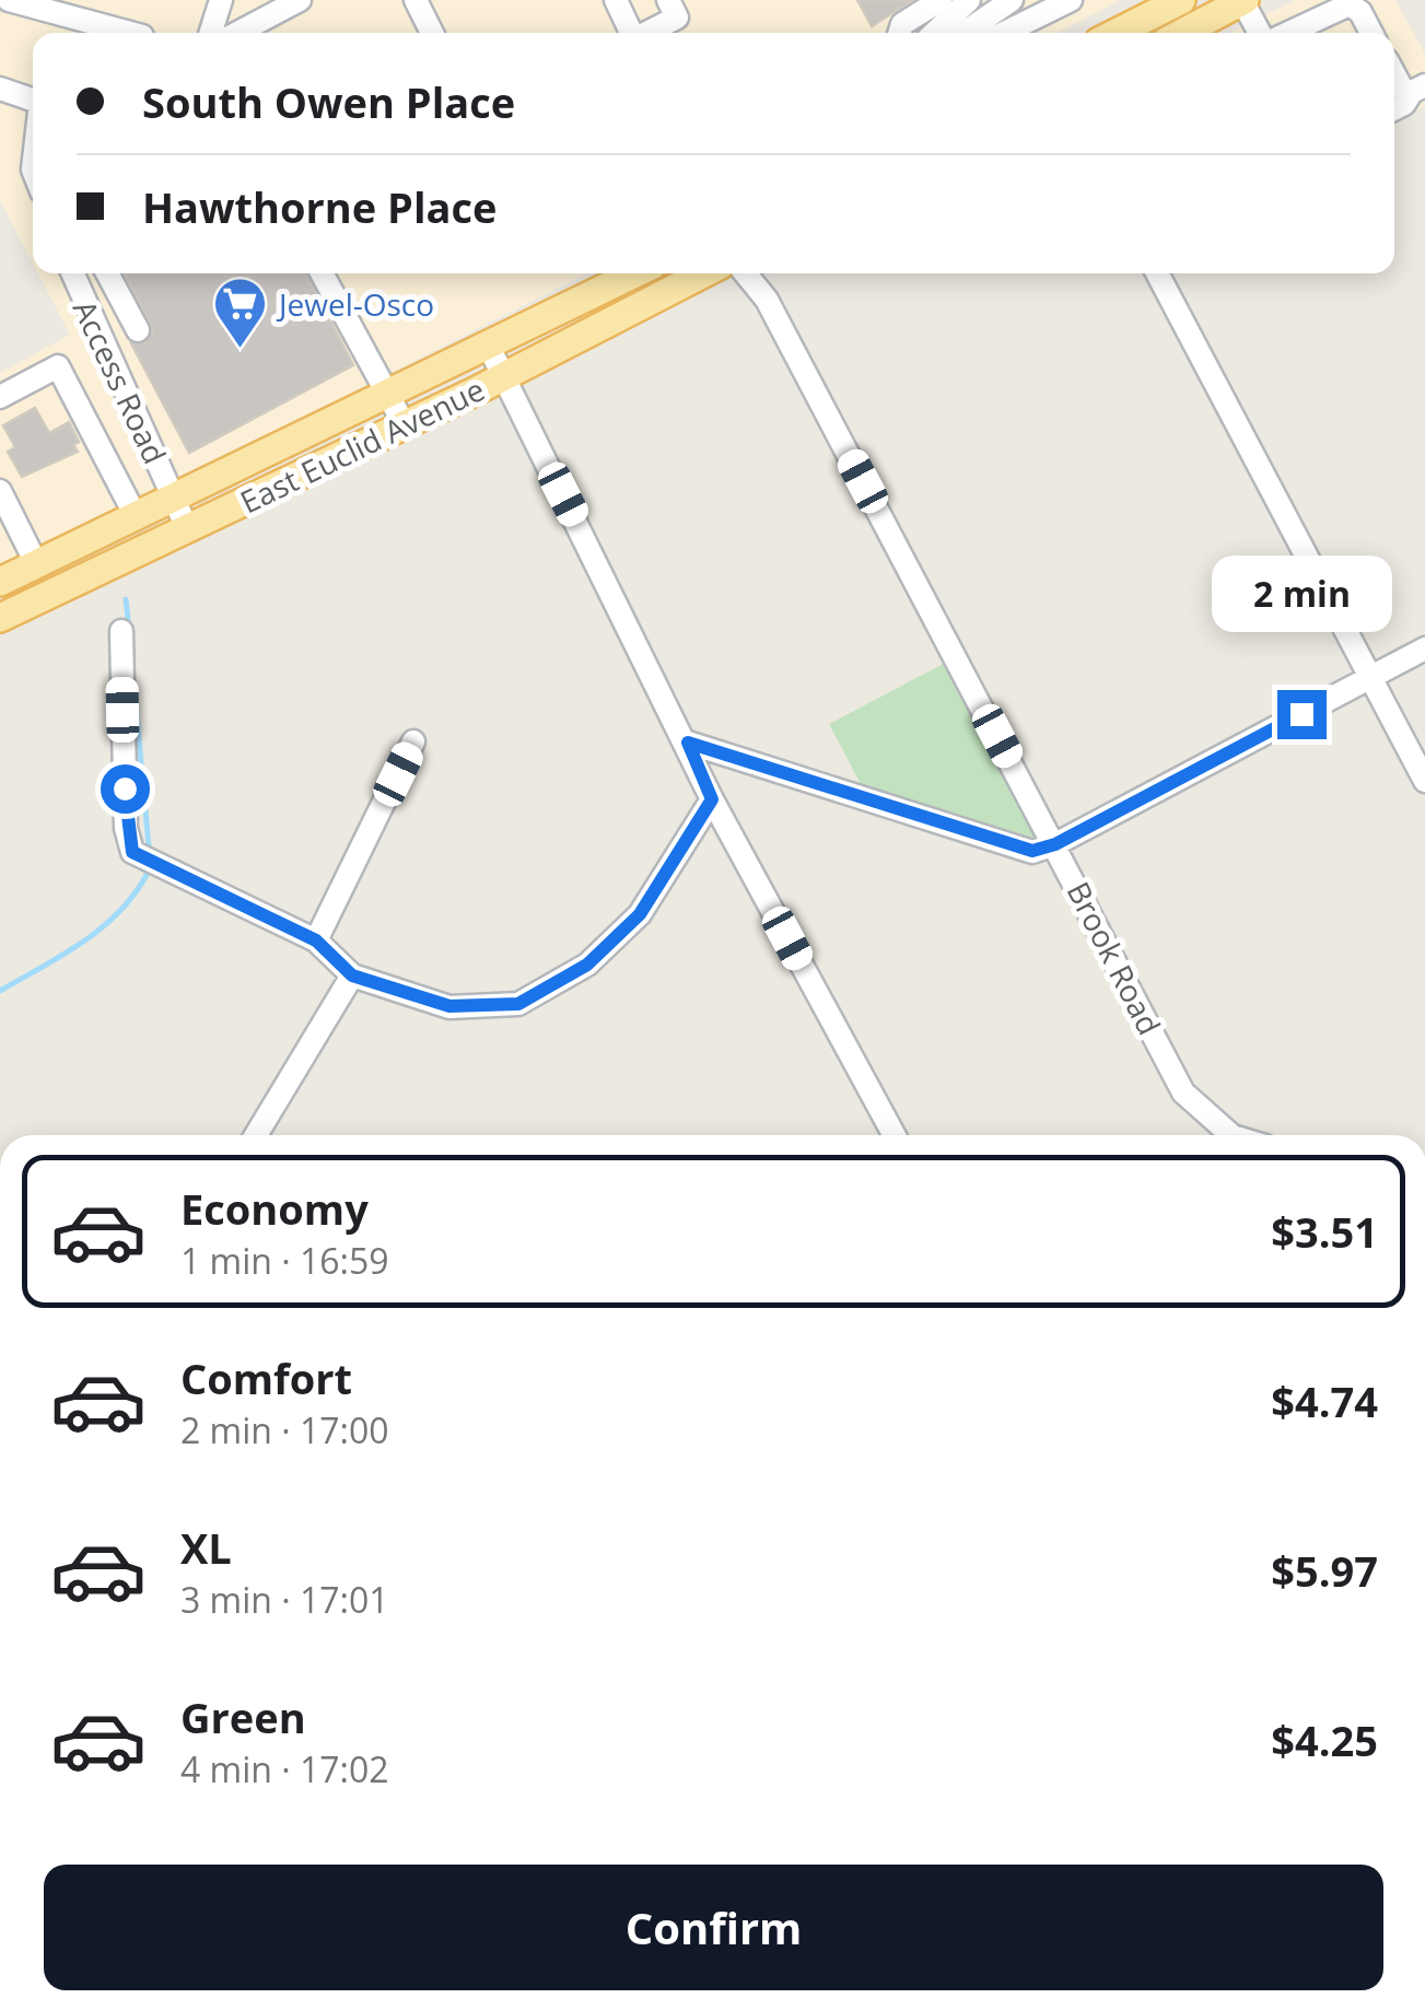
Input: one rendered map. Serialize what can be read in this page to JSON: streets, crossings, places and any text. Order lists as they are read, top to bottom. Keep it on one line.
{"streets":{"main road":["East Euclid Avenue"],"street":["Access Road","Brook Road"]},"crossings":[["Access Road","East Euclid Avenue"]],"places":{"supermarket":["Jewel-Osco"]},"page":{"banner":["South Owen Place","Hawthorne Place"],"bubble":"2 min","list":[{"name":"Economy","note":"1 min · 16:59","value":"$3.51"},{"name":"Comfort","note":"2 min · 17:00","value":"$4.74"},{"name":"XL","note":"3 min · 17:01","value":"$5.97"},{"name":"Green","note":"4 min · 17:02","value":"$4.25"}],"buttons":"Confirm"}}
